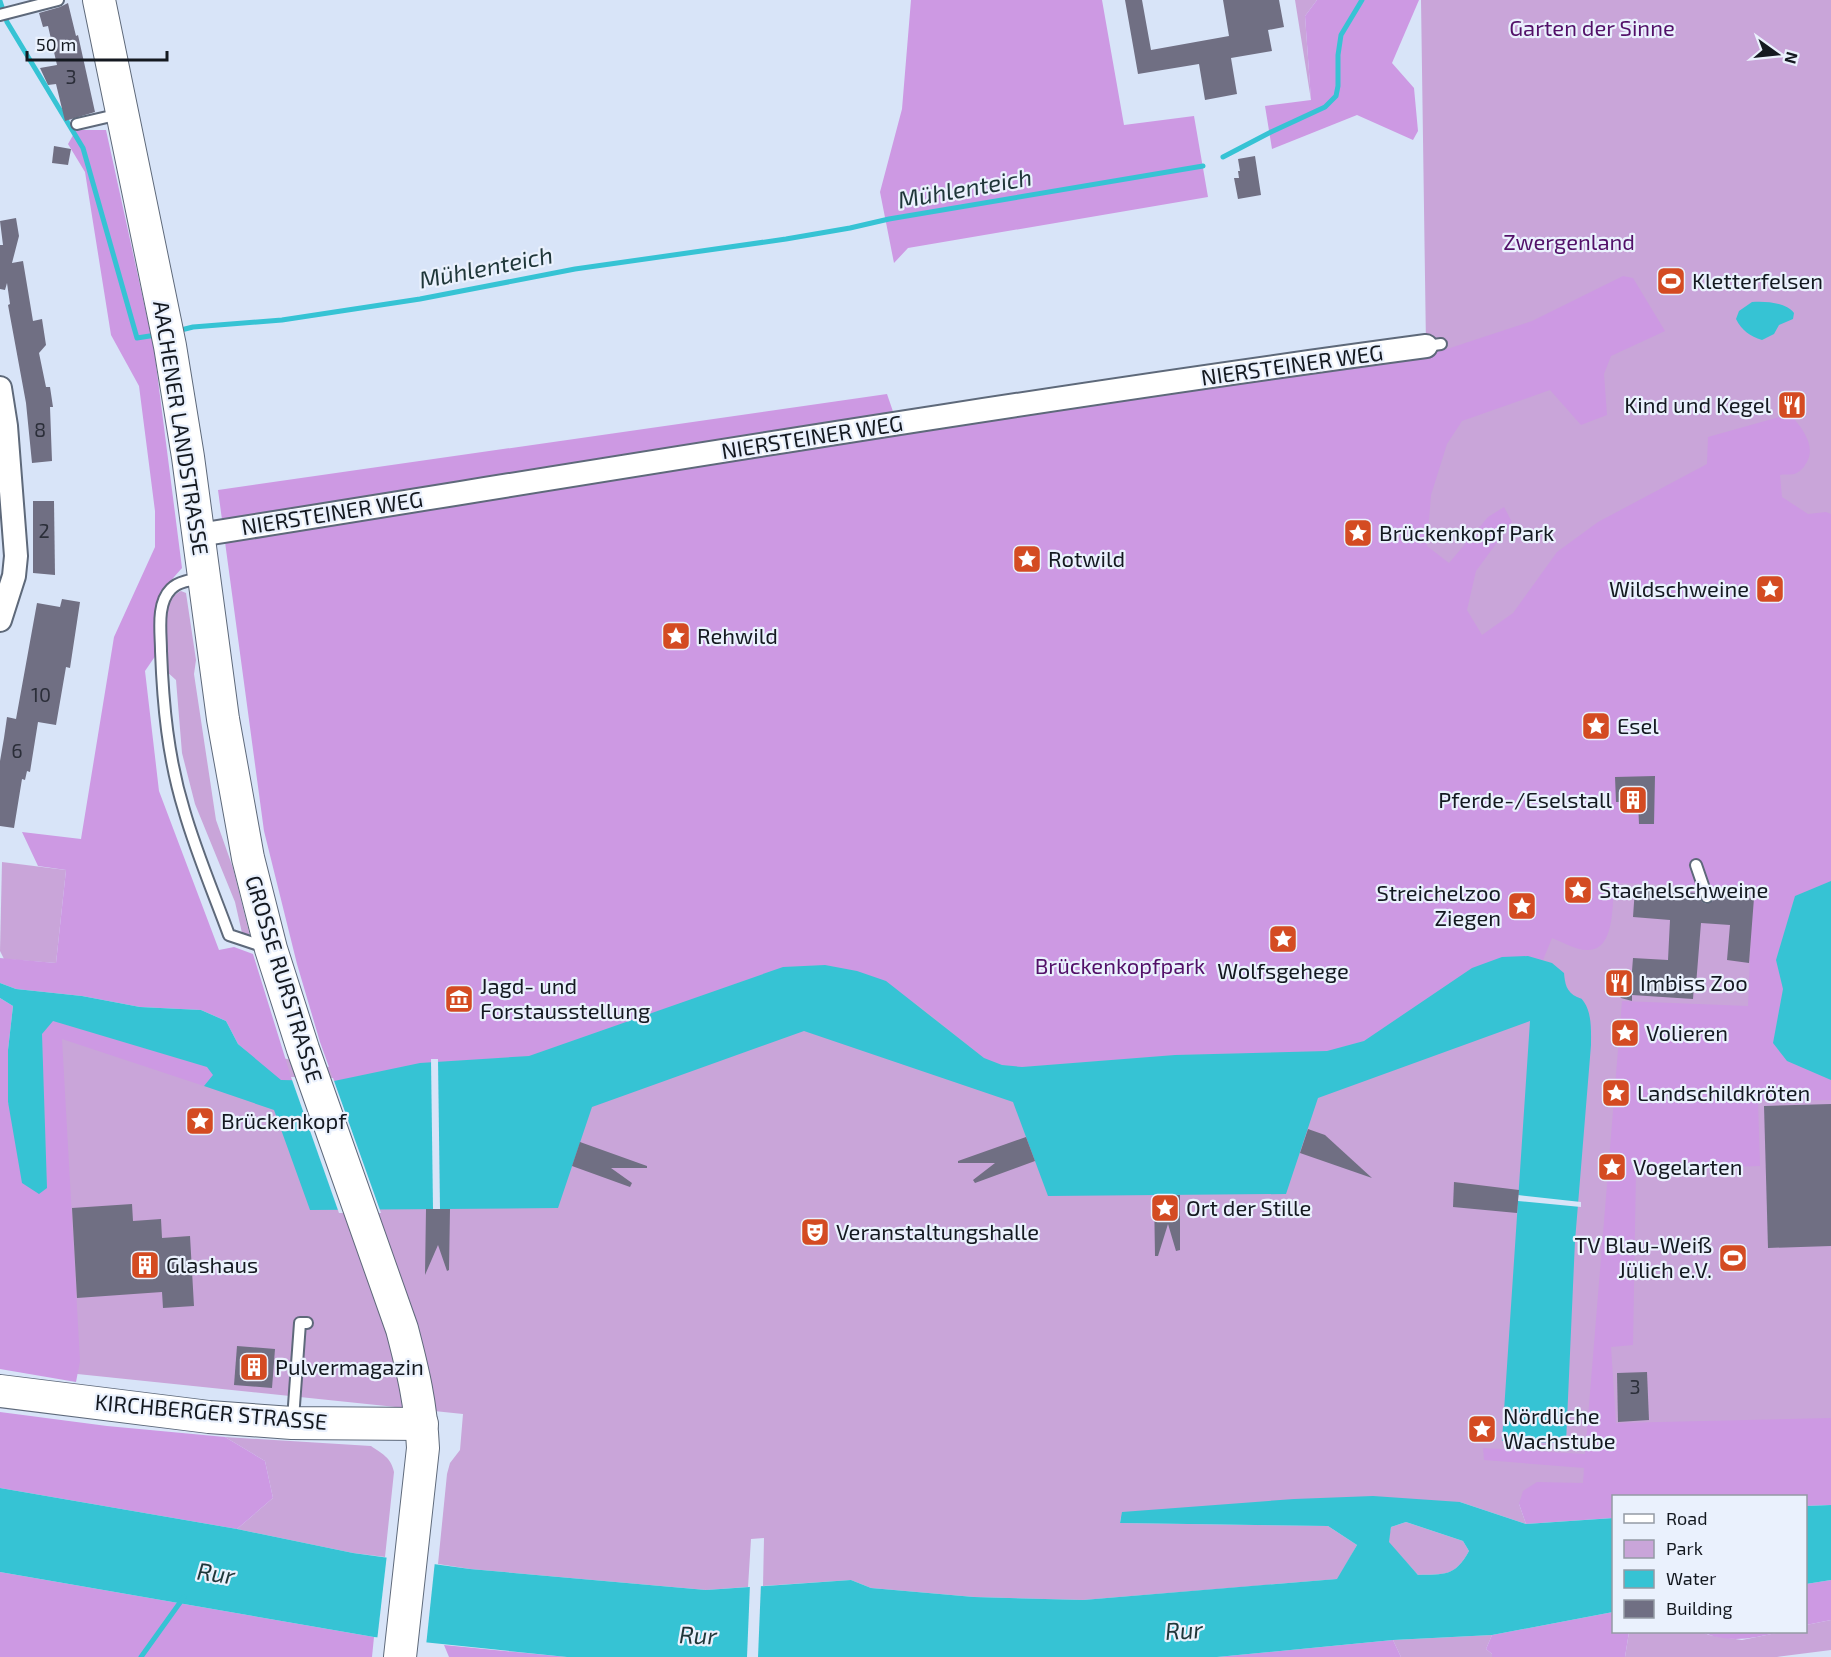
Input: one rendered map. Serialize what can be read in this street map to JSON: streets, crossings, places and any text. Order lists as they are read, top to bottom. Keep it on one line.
{"streets":{"main road":["AACHENER LANDSTRASSE","GROSSE RURSTRASSE","KIRCHBERGER STRASSE"],"street":["NIERSTEINER WEG"]},"crossings":[["NIERSTEINER WEG","AACHENER LANDSTRASSE"],["AACHENER LANDSTRASSE","GROSSE RURSTRASSE"],["GROSSE RURSTRASSE","KIRCHBERGER STRASSE"]],"water":["Mühlenteich","Rur"],"parks":["Garten der Sinne","Zwergenland","Brückenkopfpark"],"places":{"sports":["Kletterfelsen","TV Blau-Weiß Jülich e.V."],"restaurant":["Kind und Kegel","Imbiss Zoo"],"place":["Brückenkopf Park","Rotwild","Wildschweine","Rehwild","Esel","Stachelschweine","Streichelzoo Ziegen","Wolfsgehege","Volieren","Landschildkröten","Brückenkopf","Vogelarten","Ort der Stille","Nördliche Wachstube"],"building":["Pferde-/Eselstall","Glashaus","Pulvermagazin"],"museum":["Jagd- und Forstausstellung"],"theatre":["Veranstaltungshalle"]},"house_numbers":["3","8","2","10","6","3"],"legend":["Road","Park","Water","Building"],"scale_bar":"50 m","north":"right"}
